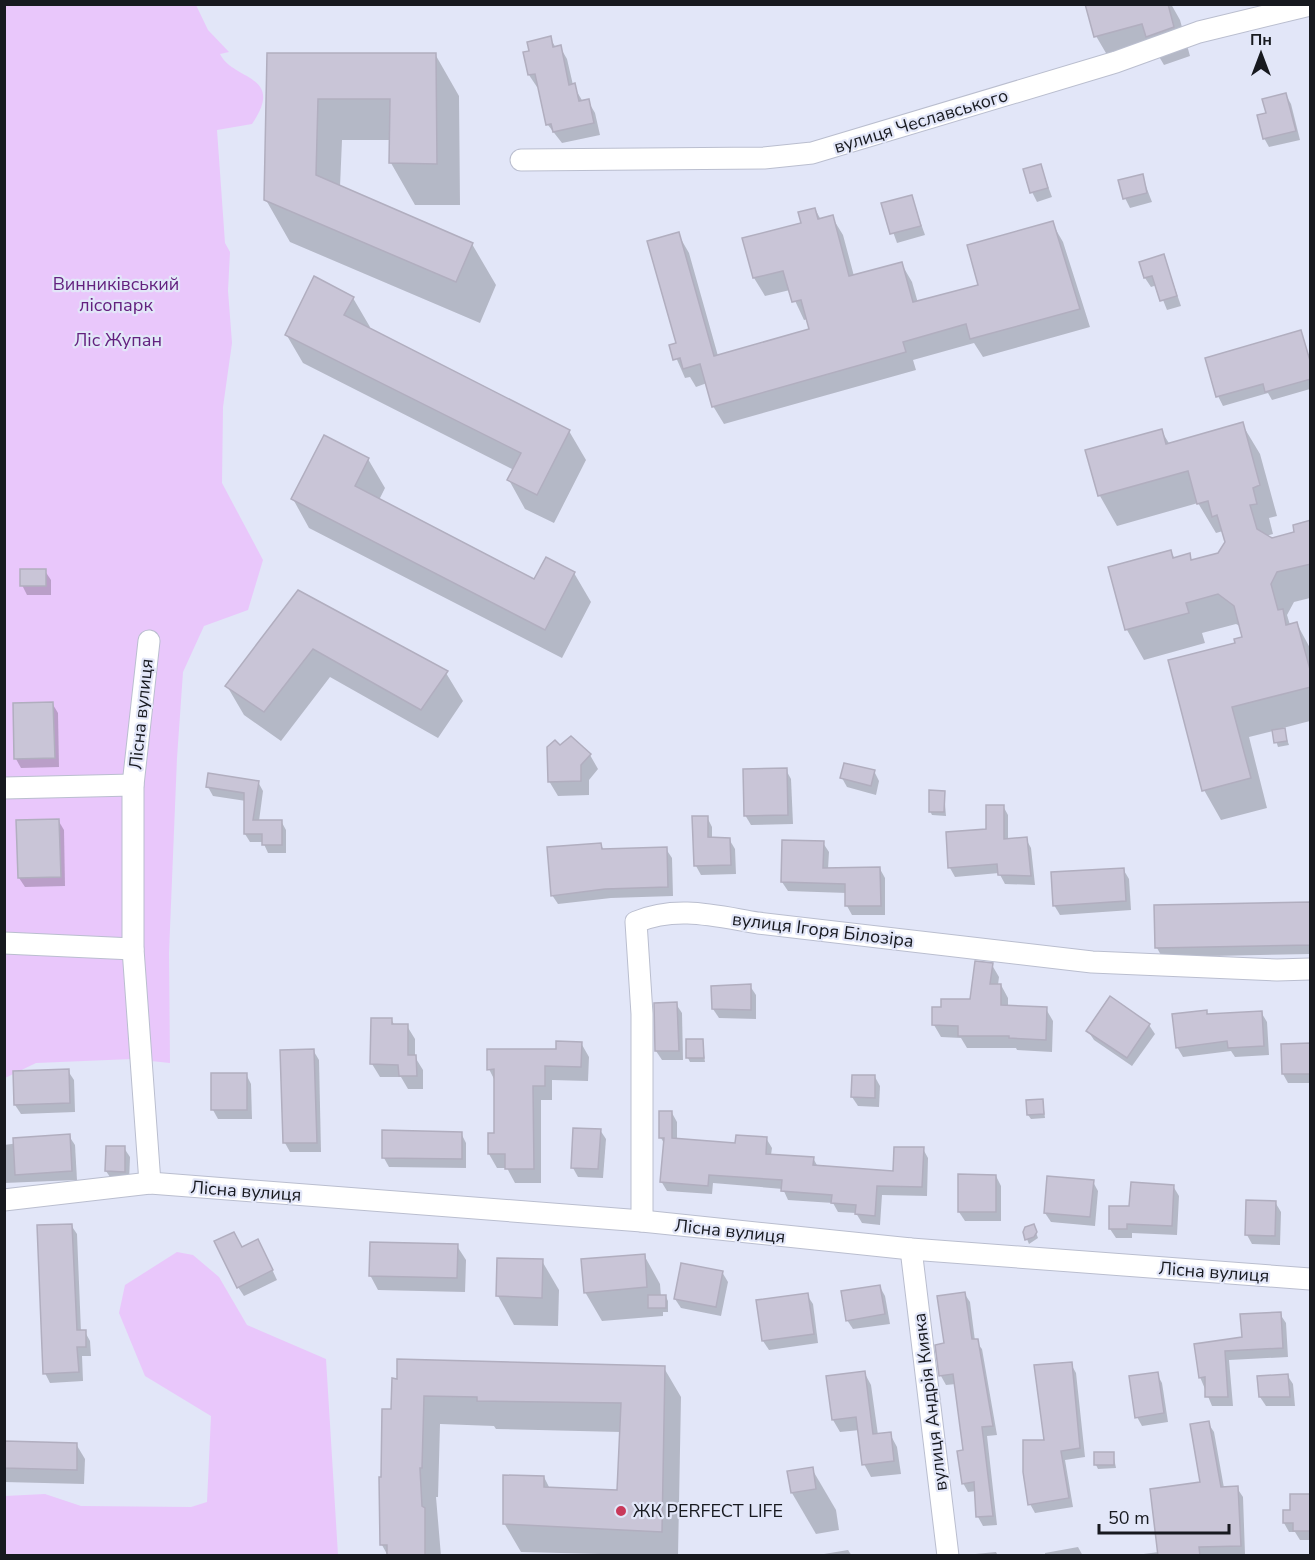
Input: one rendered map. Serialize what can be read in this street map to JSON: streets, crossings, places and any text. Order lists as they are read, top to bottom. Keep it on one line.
{"streets":{"street":["вулиця Чеславського","Лісна вулиця","вулиця Ігоря Білозіра","вулиця Андрія Кияка"]},"crossings":[["Лісна вулиця","вулиця Ігоря Білозіра"],["Лісна вулиця","вулиця Андрія Кияка"]],"parks":["Винниківський лісопарк","Ліс Жупан"],"places":["ЖК PERFECT LIFE"],"scale_bar":"50 m","north":"top"}
